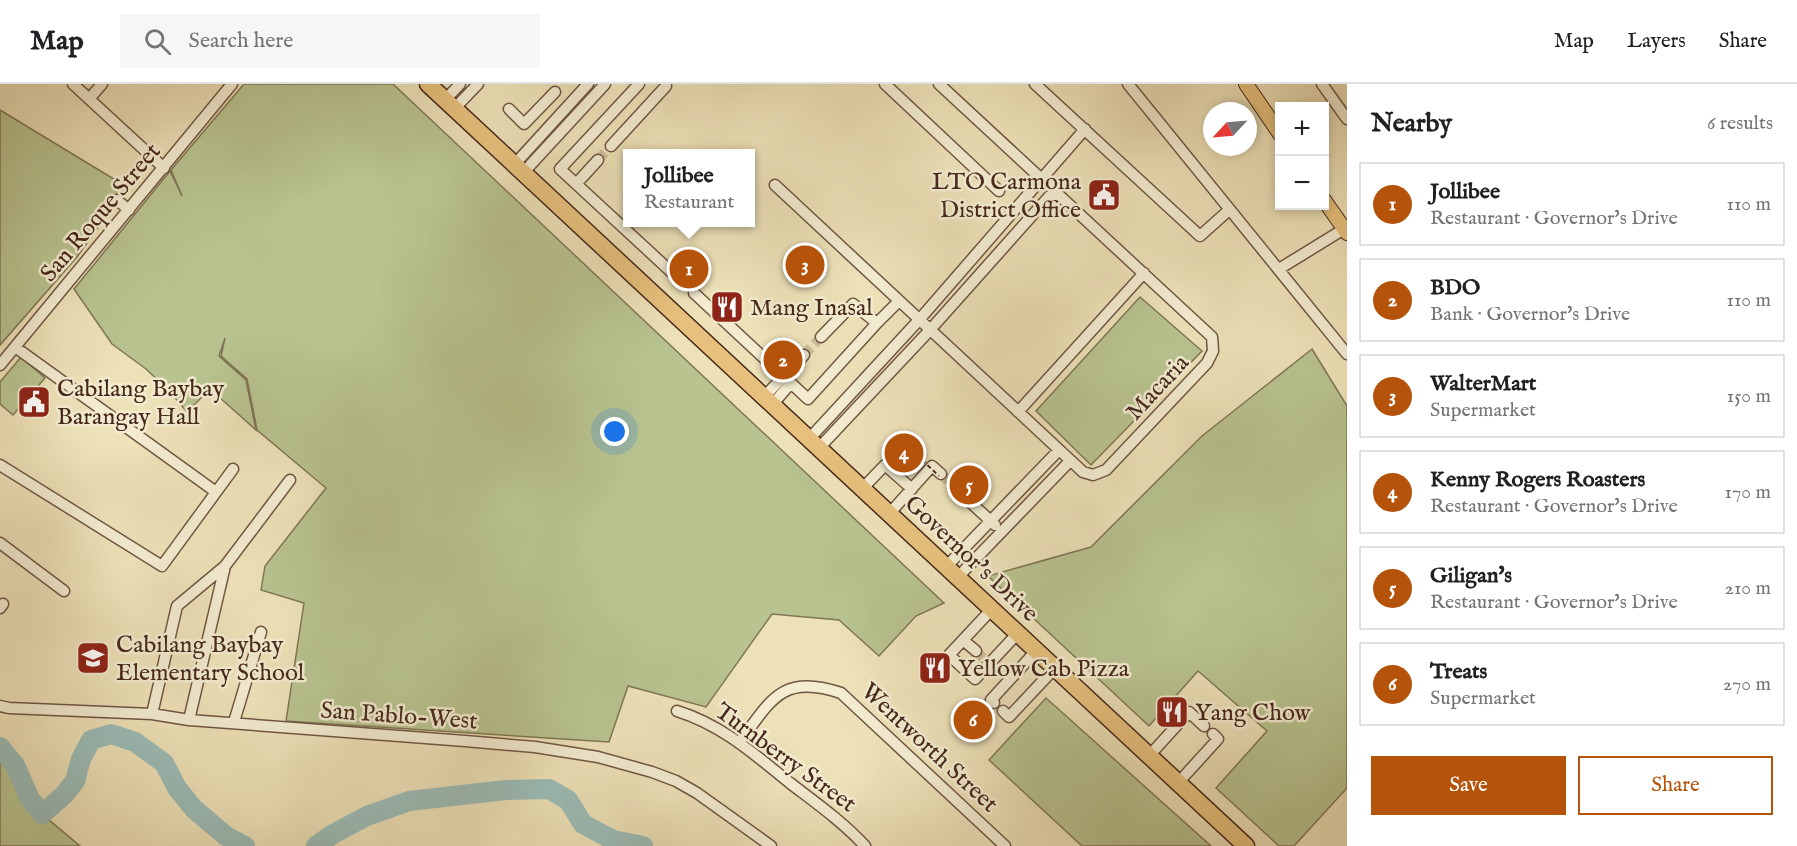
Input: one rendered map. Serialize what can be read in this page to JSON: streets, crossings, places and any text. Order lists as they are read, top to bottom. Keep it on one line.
{"streets":{"highway":["Governor's Drive"],"street":["San Roque Street","Macaria","San Pablo-West","Wentworth Street","Turnberry Street"]},"crossings":[["Wentworth Street","Turnberry Street"]],"places":{"public building":["LTO Carmona District Office","Cabilang Baybay Barangay Hall"],"restaurant":["Mang Inasal","Yellow Cab Pizza","Yang Chow"],"school or university":["Cabilang Baybay Elementary School"]},"north":"bottom left","page":{"header":"Map","search":"Search here","nav":["Map","Layers","Share"],"heading":["Nearby","6 results"],"map_buttons":["+","−"],"popup":["Jollibee","Restaurant"],"list":[{"mark":"1","name":"Jollibee","note":"Restaurant · Governor's Drive","value":"110 m"},{"mark":"2","name":"BDO","note":"Bank · Governor's Drive","value":"110 m"},{"mark":"3","name":"WalterMart","note":"Supermarket","value":"150 m"},{"mark":"4","name":"Kenny Rogers Roasters","note":"Restaurant · Governor's Drive","value":"170 m"},{"mark":"5","name":"Giligan's","note":"Restaurant · Governor's Drive","value":"210 m"},{"mark":"6","name":"Treats","note":"Supermarket","value":"270 m"}],"pins":["3","1","2","4","5","6"],"buttons":["Save","Share"]}}
